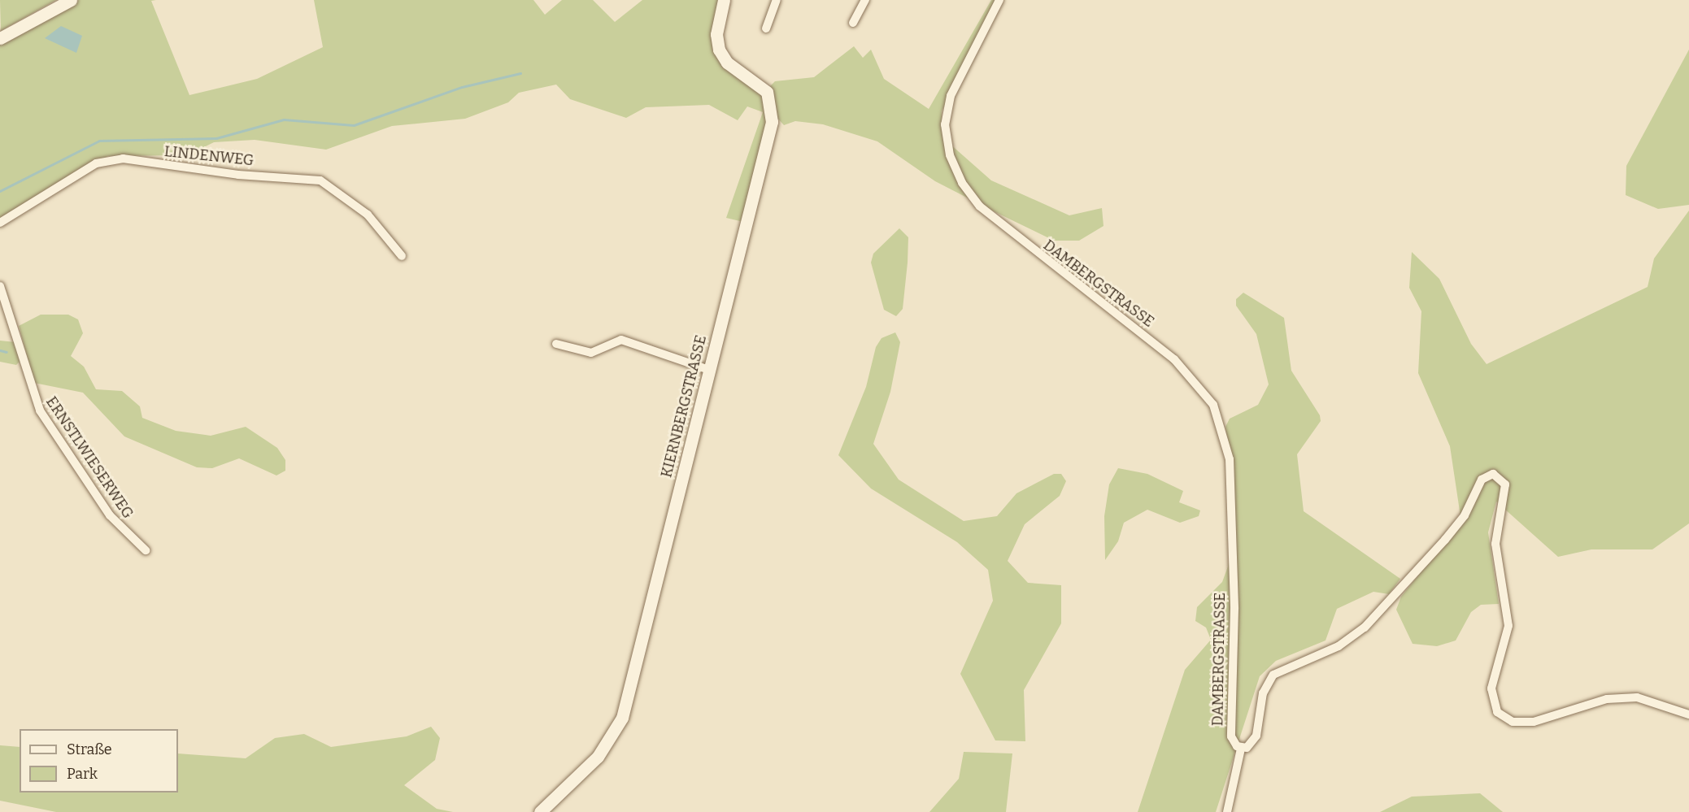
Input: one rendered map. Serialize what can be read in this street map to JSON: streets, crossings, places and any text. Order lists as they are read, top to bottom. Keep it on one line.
{"streets":{"street":["LINDENWEG","DAMBERGSTRASSE","KIERNBERGSTRASSE","ERNSTLWIESERWEG"]},"legend":["Straße","Park"]}
